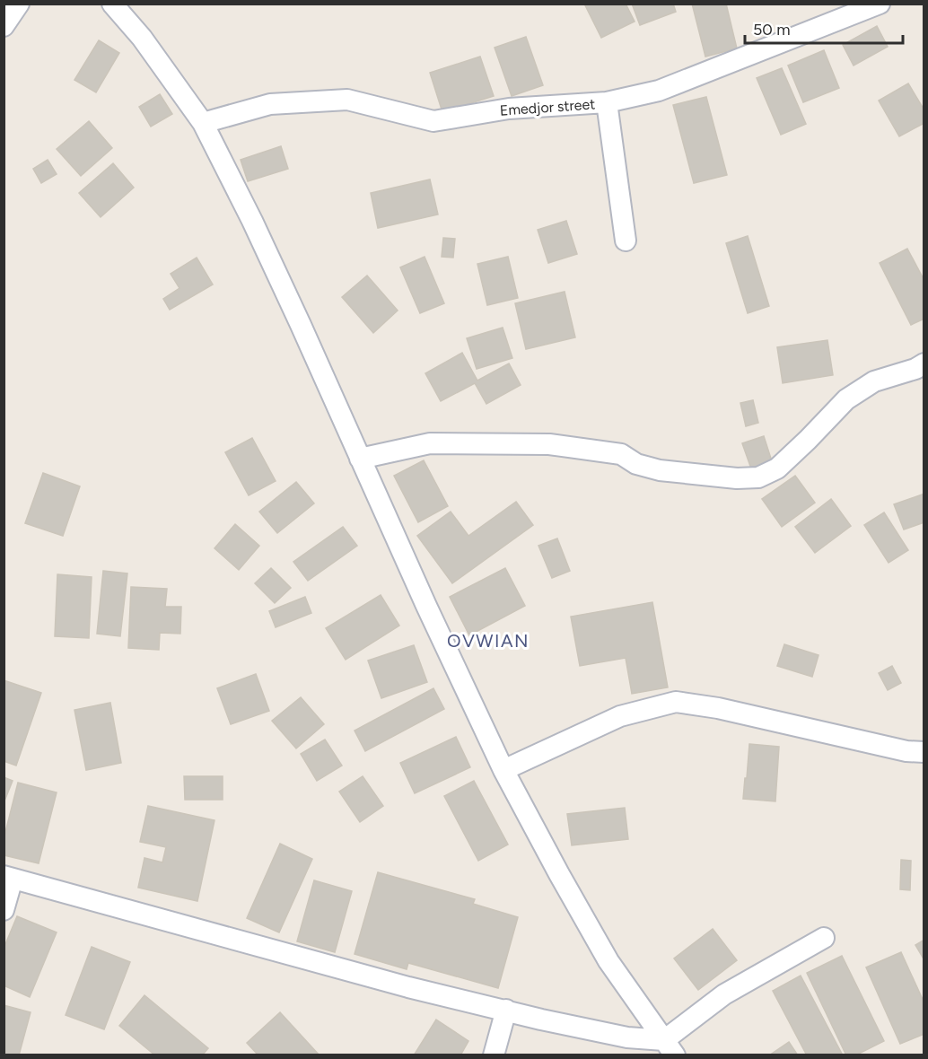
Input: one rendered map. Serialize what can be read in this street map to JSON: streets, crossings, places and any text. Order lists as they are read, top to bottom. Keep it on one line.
{"streets":{"street":["Emedjor street"]},"districts":["OVWIAN"],"scale_bar":"50 m"}
